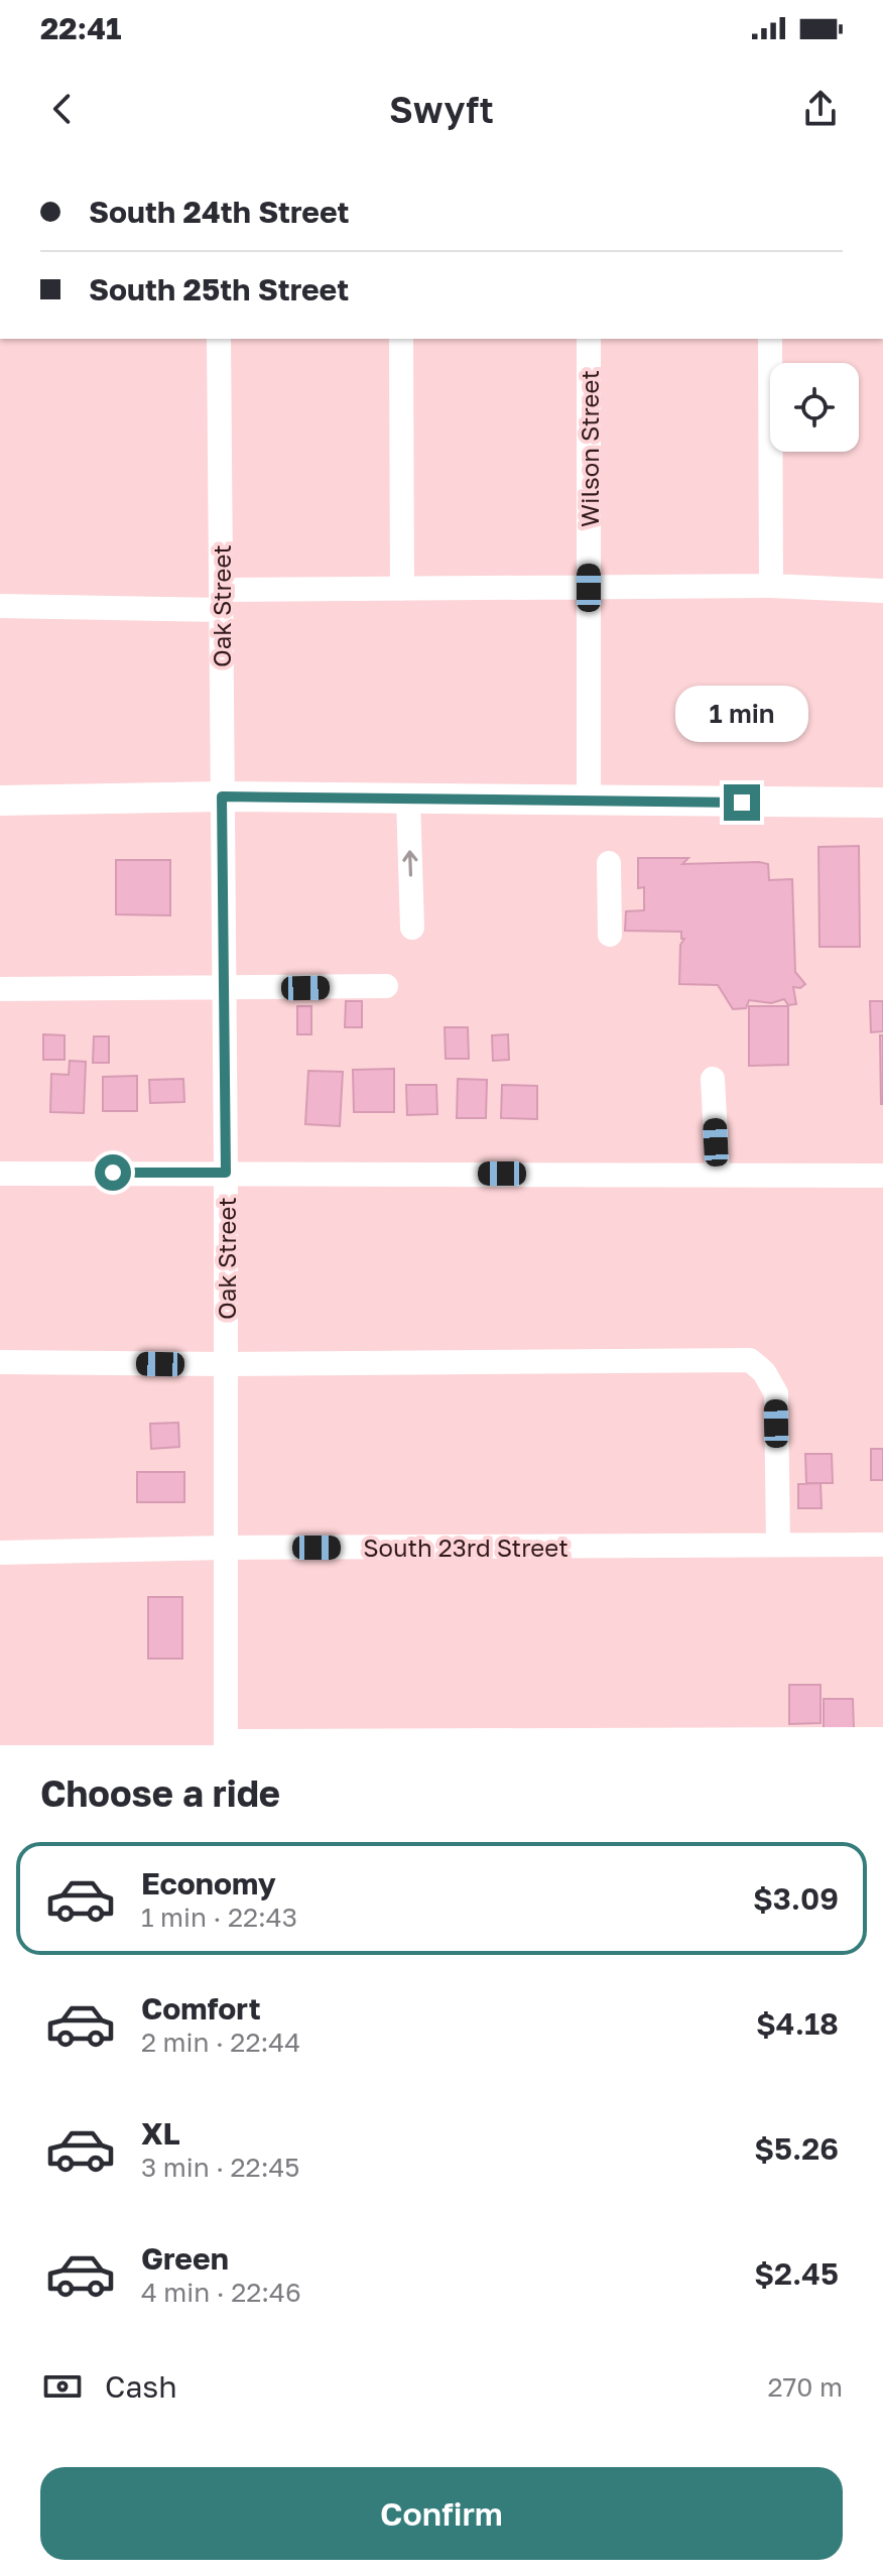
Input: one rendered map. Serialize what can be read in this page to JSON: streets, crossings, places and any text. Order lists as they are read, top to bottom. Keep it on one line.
{"streets":{"street":["Wilson Street","Oak Street","South 23rd Street"]},"crossings":[["Oak Street","South 23rd Street"]],"page":{"status":"22:41","header":"Swyft","banner":["South 24th Street","South 25th Street"],"bubble":"1 min","heading":"Choose a ride","list":[{"name":"Economy","note":"1 min · 22:43","value":"$3.09"},{"name":"Comfort","note":"2 min · 22:44","value":"$4.18"},{"name":"XL","note":"3 min · 22:45","value":"$5.26"},{"name":"Green","note":"4 min · 22:46","value":"$2.45"}],"pay":["Cash","270 m"],"buttons":"Confirm"}}
